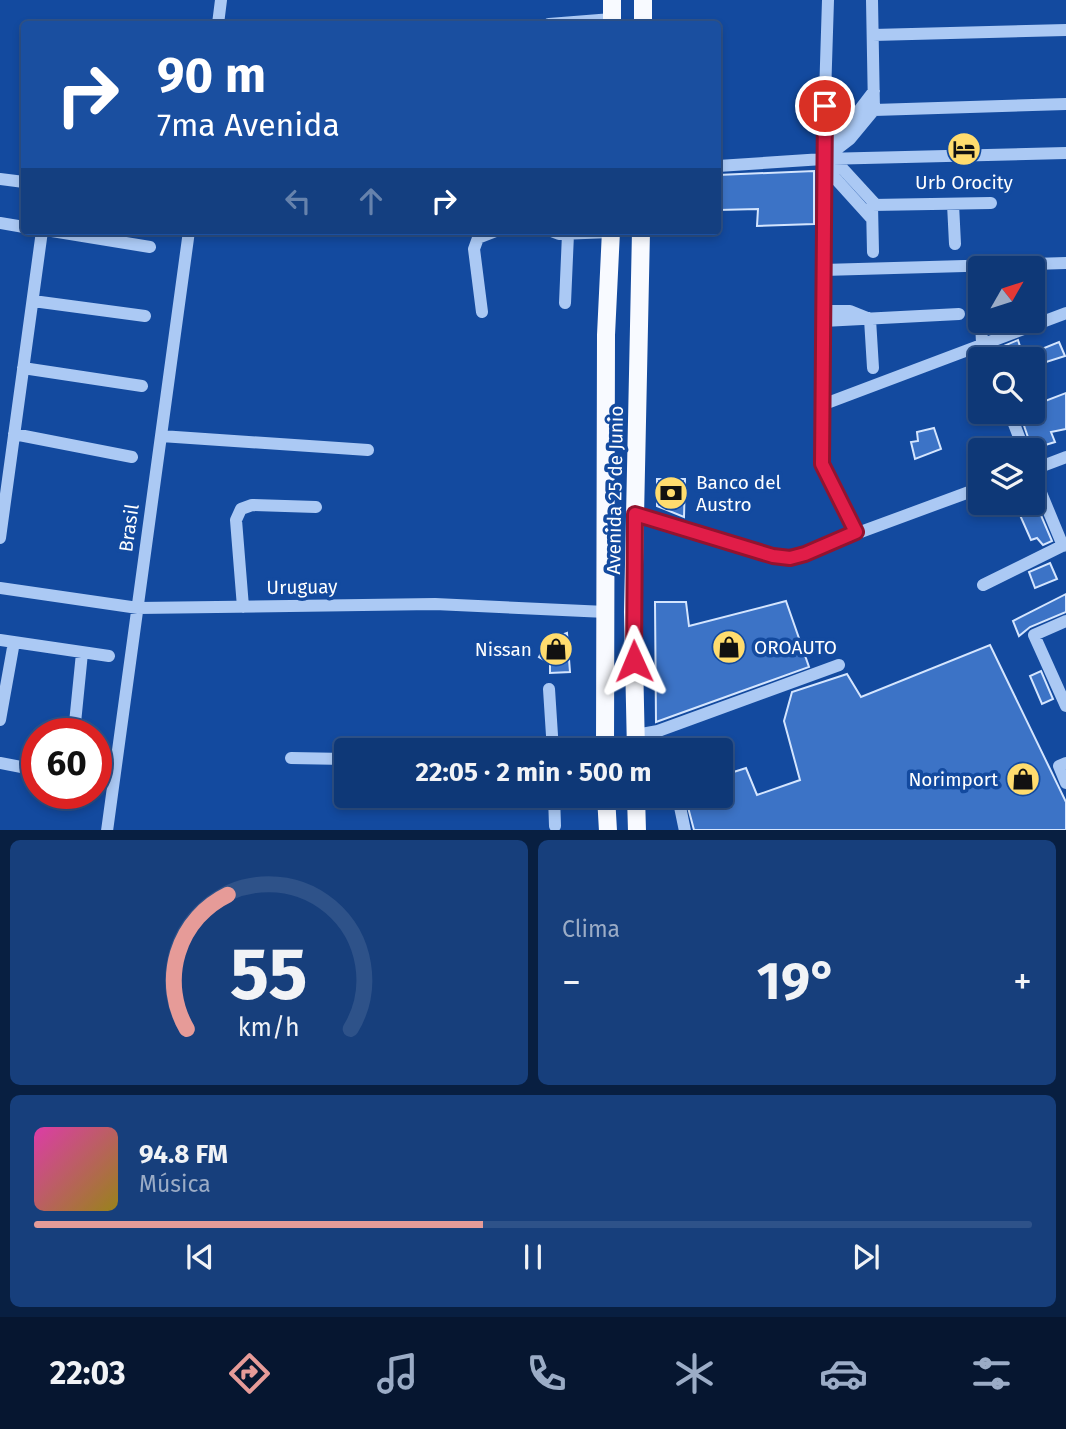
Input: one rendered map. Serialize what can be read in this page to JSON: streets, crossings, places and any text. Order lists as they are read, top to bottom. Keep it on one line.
{"streets":{"main road":["Avenida 25 de Junio"],"street":["Brasil","Uruguay"]},"crossings":[["Avenida 25 de Junio","Uruguay"],["Brasil","Uruguay"]],"places":{"hotel":["Urb Orocity"],"bank":["Banco del Austro"],"shop":["OROAUTO","Nissan","Norimport"]},"north":"top right","page":{"turn":["90 m","7ma Avenida"],"limit":"60","trip":"22:05 · 2 min · 500 m","tile":"Clima","heat":["−","19°","+"],"song":["94.8 FM","Música"],"tabs":"22:03","gauge":["55","km/h"]}}
